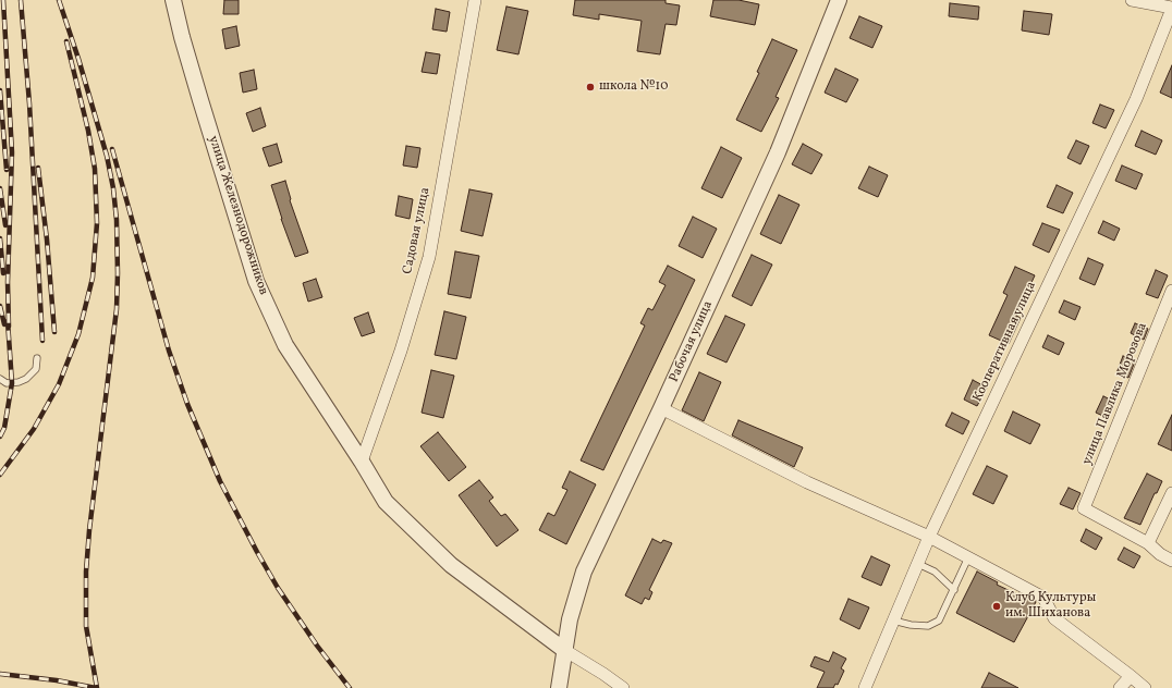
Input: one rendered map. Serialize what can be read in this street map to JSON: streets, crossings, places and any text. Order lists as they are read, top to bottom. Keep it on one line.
{"streets":{"street":["улица Железнодорожников","Садовая улица","Рабочая улица","Кооперативная улица","улица Павлика Морозова"]},"crossings":[["улица Железнодорожников","Садовая улица"],["улица Железнодорожников","Рабочая улица"]],"places":["школа №10","Клуб Культуры им. Шиханова"]}
